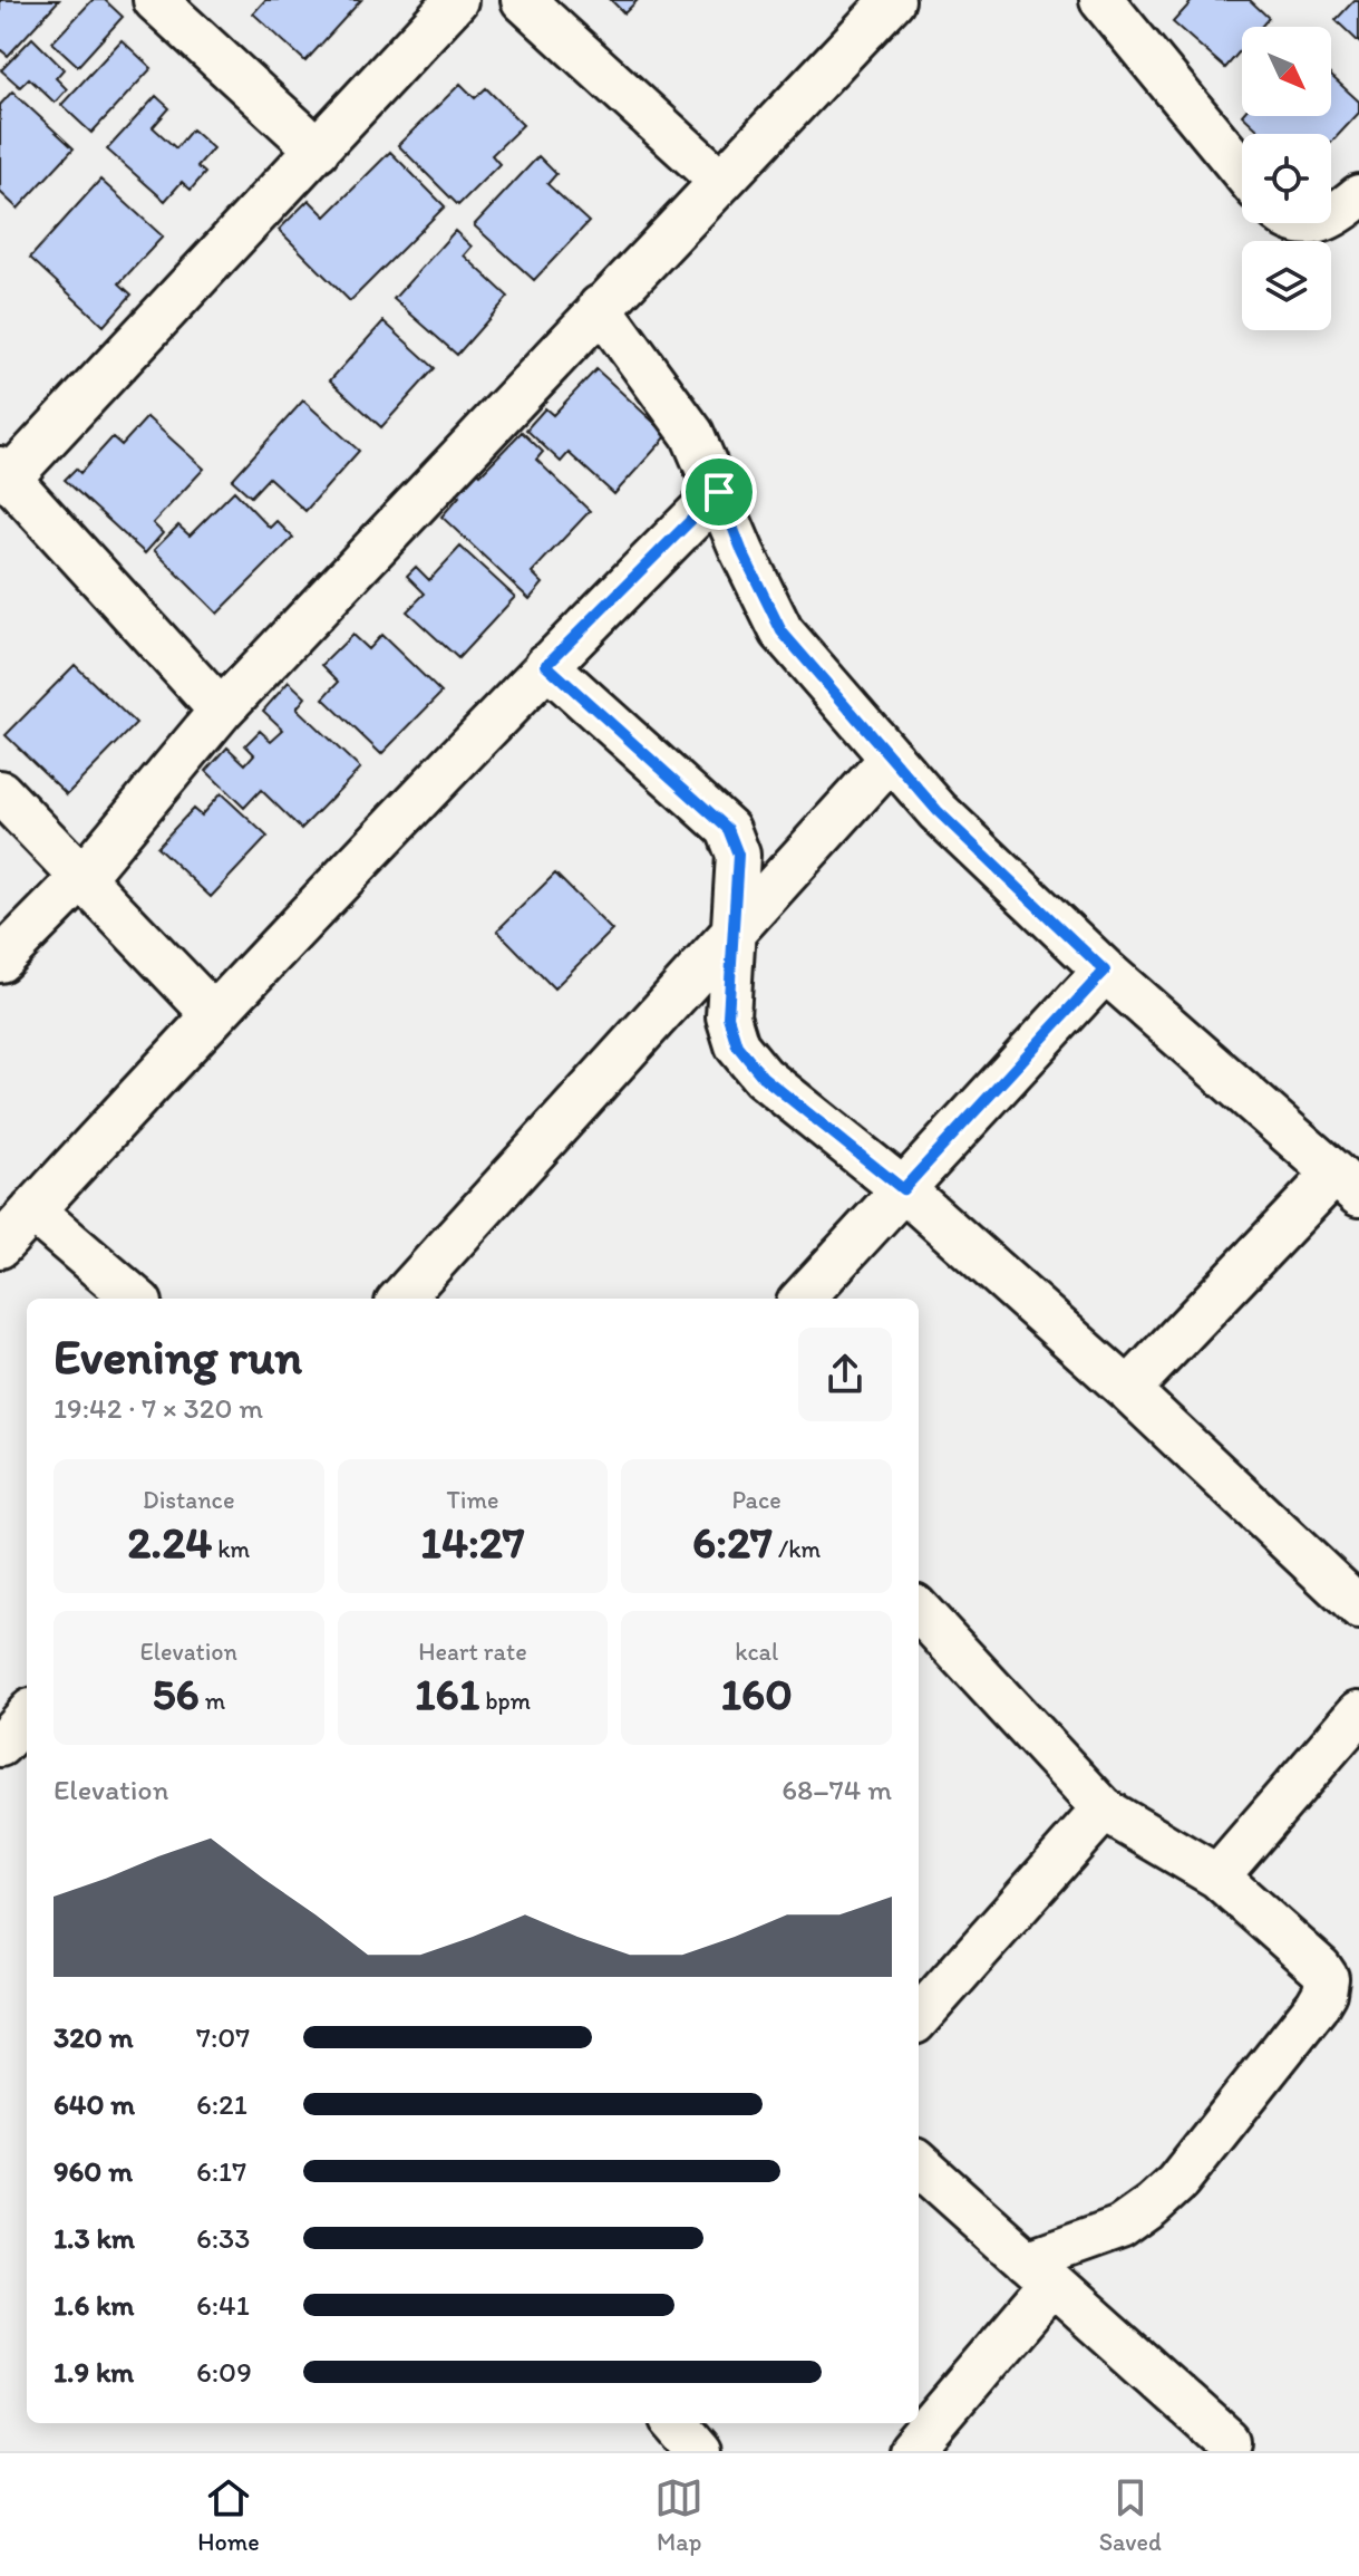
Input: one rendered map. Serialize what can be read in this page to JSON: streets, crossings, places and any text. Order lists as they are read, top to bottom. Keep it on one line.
{"north":"bottom right","page":{"heading":["Evening run","19:42 · 7 × 320 m"],"stats":[["Distance","2.24 km"],["Time","14:27"],["Pace","6:27 /km"],["Elevation","56 m"],["Heart rate","161 bpm"],["kcal","160"]],"chart":["Elevation","68–74 m"],"list":[{"name":"320 m","note":"7:07"},{"name":"640 m","note":"6:21"},{"name":"960 m","note":"6:17"},{"name":"1.3 km","note":"6:33"},{"name":"1.6 km","note":"6:41"},{"name":"1.9 km","note":"6:09"}],"tabs":["Home","Map","Saved"]}}
